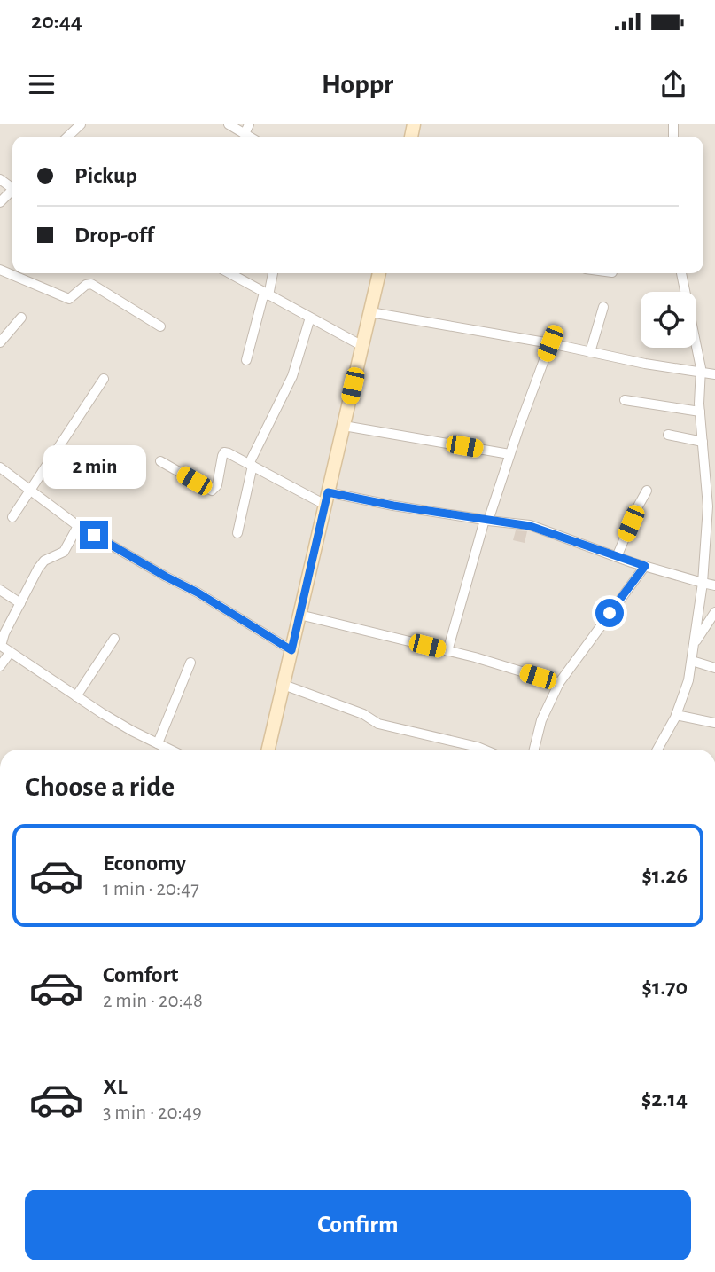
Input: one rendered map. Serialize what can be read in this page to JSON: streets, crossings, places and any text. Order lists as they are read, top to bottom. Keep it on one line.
{"page":{"status":"20:44","header":"Hoppr","banner":["Pickup","Drop-off"],"bubble":"2 min","heading":"Choose a ride","list":[{"name":"Economy","note":"1 min · 20:47","value":"$1.26"},{"name":"Comfort","note":"2 min · 20:48","value":"$1.70"},{"name":"XL","note":"3 min · 20:49","value":"$2.14"}],"buttons":"Confirm"}}
